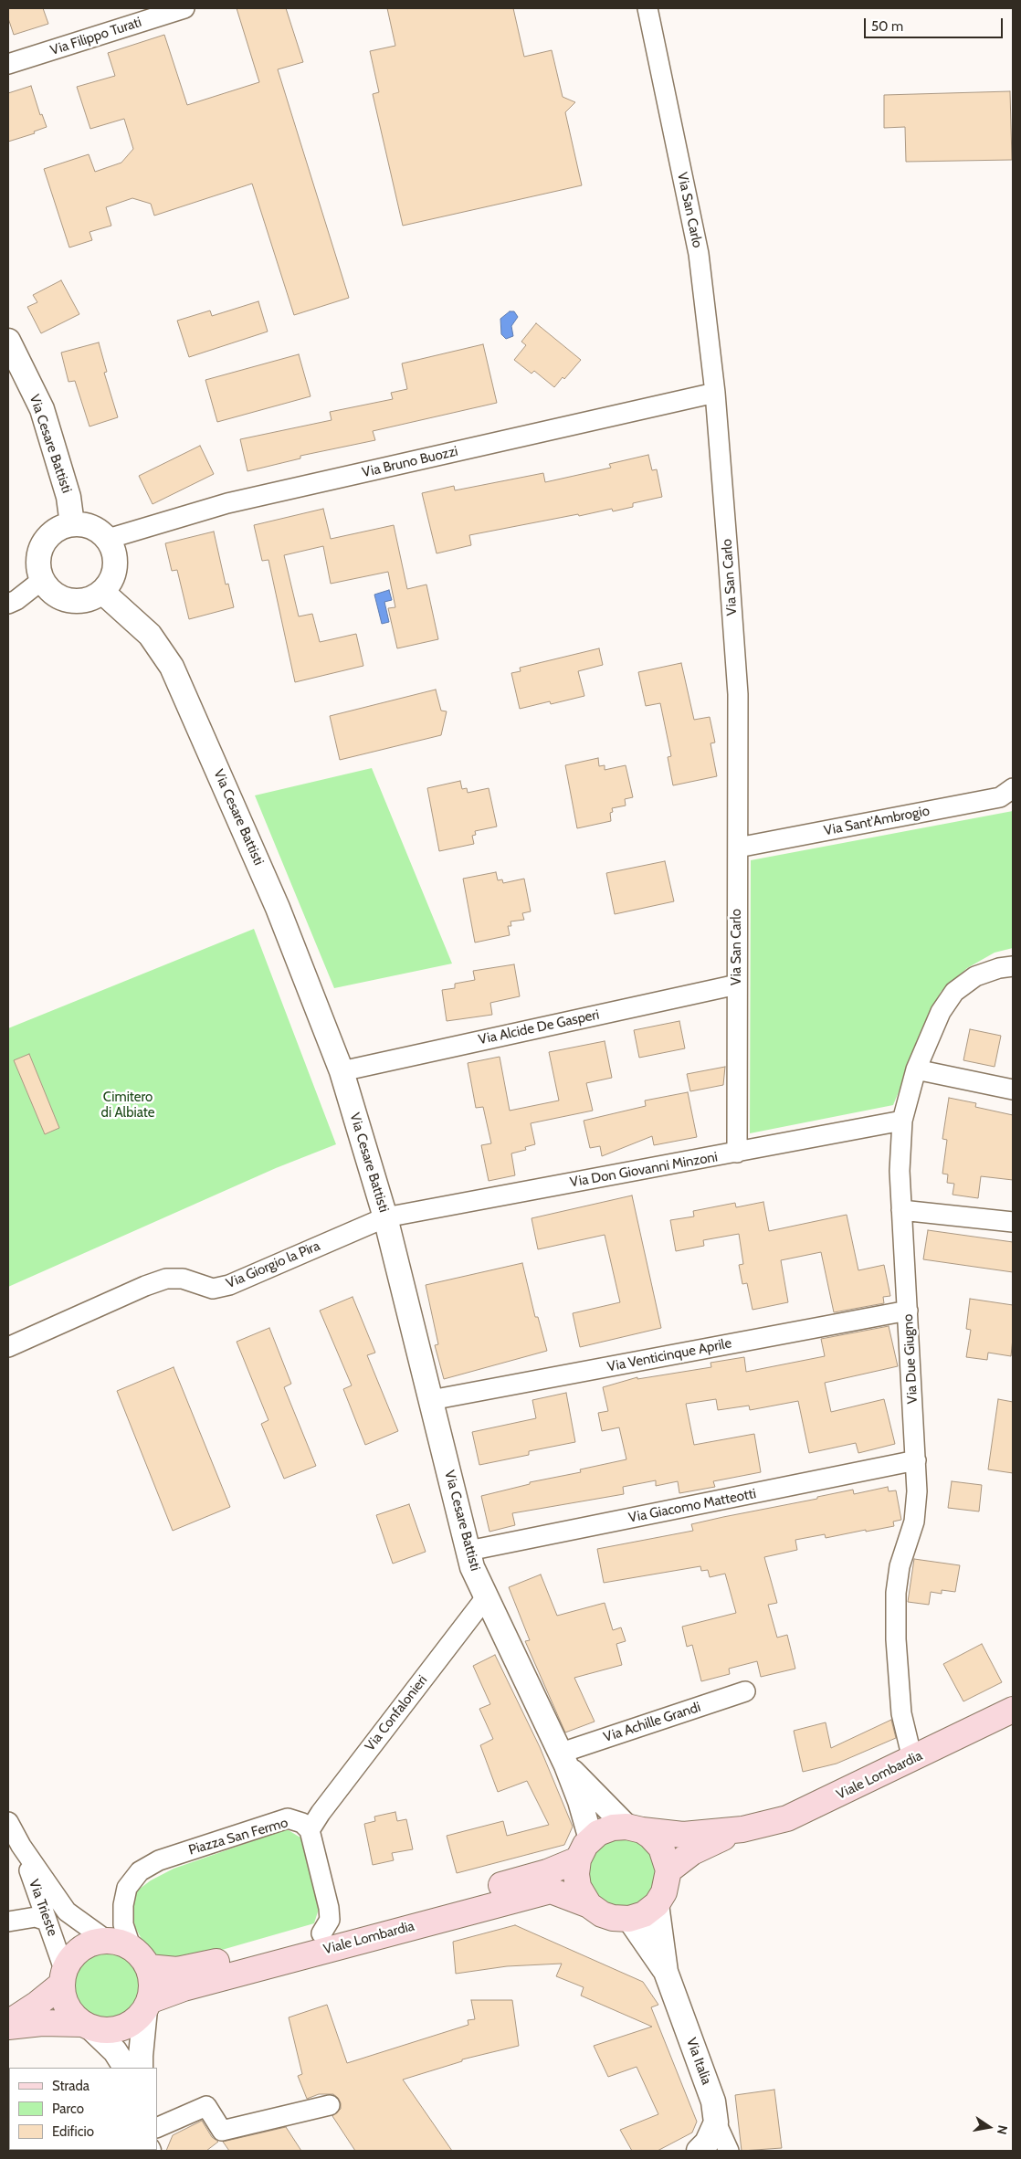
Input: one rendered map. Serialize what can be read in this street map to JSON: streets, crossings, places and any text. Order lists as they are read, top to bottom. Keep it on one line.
{"streets":{"main road":["Viale Lombardia"],"street":["Via Filippo Turati","Via San Carlo","Via Cesare Battisti","Via Bruno Buozzi","Via Sant'Ambrogio","Via Alcide De Gasperi","Via Don Giovanni Minzoni","Via Giorgio la Pira","Via Venticinque Aprile","Via Due Giugno","Via Giacomo Matteotti","Via Confalonieri","Via Achille Grandi","Piazza San Fermo","Via Trieste","Via Italia"]},"crossings":[["Via San Carlo","Via Bruno Buozzi"],["Via San Carlo","Via Sant'Ambrogio"],["Via San Carlo","Via Alcide De Gasperi"],["Via San Carlo","Via Don Giovanni Minzoni"],["Via Cesare Battisti","Via Bruno Buozzi"],["Via Cesare Battisti","Via Alcide De Gasperi"],["Via Cesare Battisti","Via Don Giovanni Minzoni"],["Via Cesare Battisti","Via Giorgio la Pira"],["Via Cesare Battisti","Via Venticinque Aprile"],["Via Cesare Battisti","Via Giacomo Matteotti"],["Via Cesare Battisti","Via Confalonieri"],["Via Cesare Battisti","Via Achille Grandi"],["Via Cesare Battisti","Viale Lombardia"],["Via Cesare Battisti","Via Italia"],["Via Don Giovanni Minzoni","Via Giorgio la Pira"],["Via Don Giovanni Minzoni","Via Due Giugno"],["Via Venticinque Aprile","Via Due Giugno"],["Via Due Giugno","Via Giacomo Matteotti"],["Via Due Giugno","Viale Lombardia"],["Via Confalonieri","Piazza San Fermo"],["Viale Lombardia","Piazza San Fermo"],["Viale Lombardia","Via Trieste"],["Viale Lombardia","Via Italia"],["Piazza San Fermo","Via Trieste"]],"parks":["Cimitero di Albiate"],"legend":["Strada","Parco","Edificio"],"scale_bar":"50 m","north":"right"}
